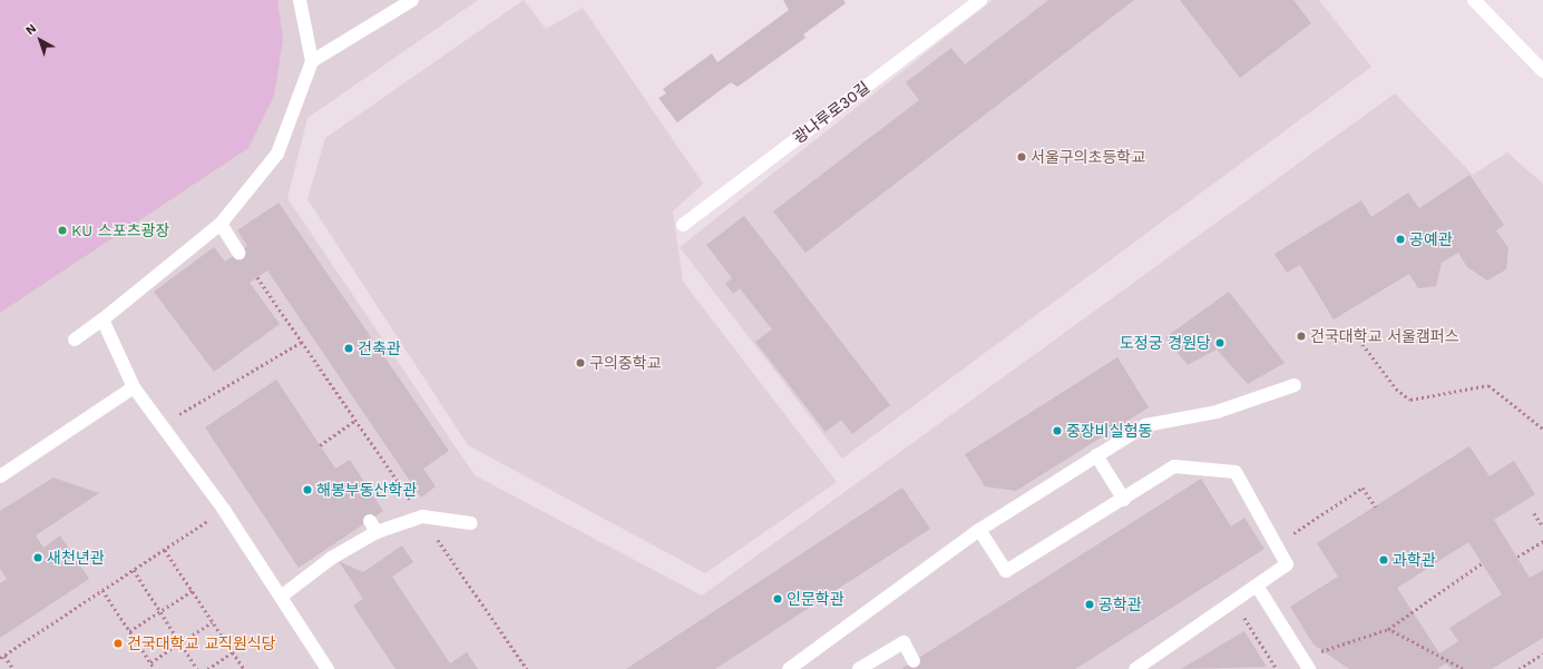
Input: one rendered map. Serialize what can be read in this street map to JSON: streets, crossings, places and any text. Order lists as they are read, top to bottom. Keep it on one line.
{"streets":{"street":["광나루로30길"]},"places":["서울구의초등학교","KU 스포츠광장","공예관","건국대학교 서울캠퍼스","도정궁 경원당","건축관","구의중학교","중장비실험동","해봉부동산학관","새천년관","과학관","인문학관","공학관","건국대학교 교직원식당"],"north":"top left"}
